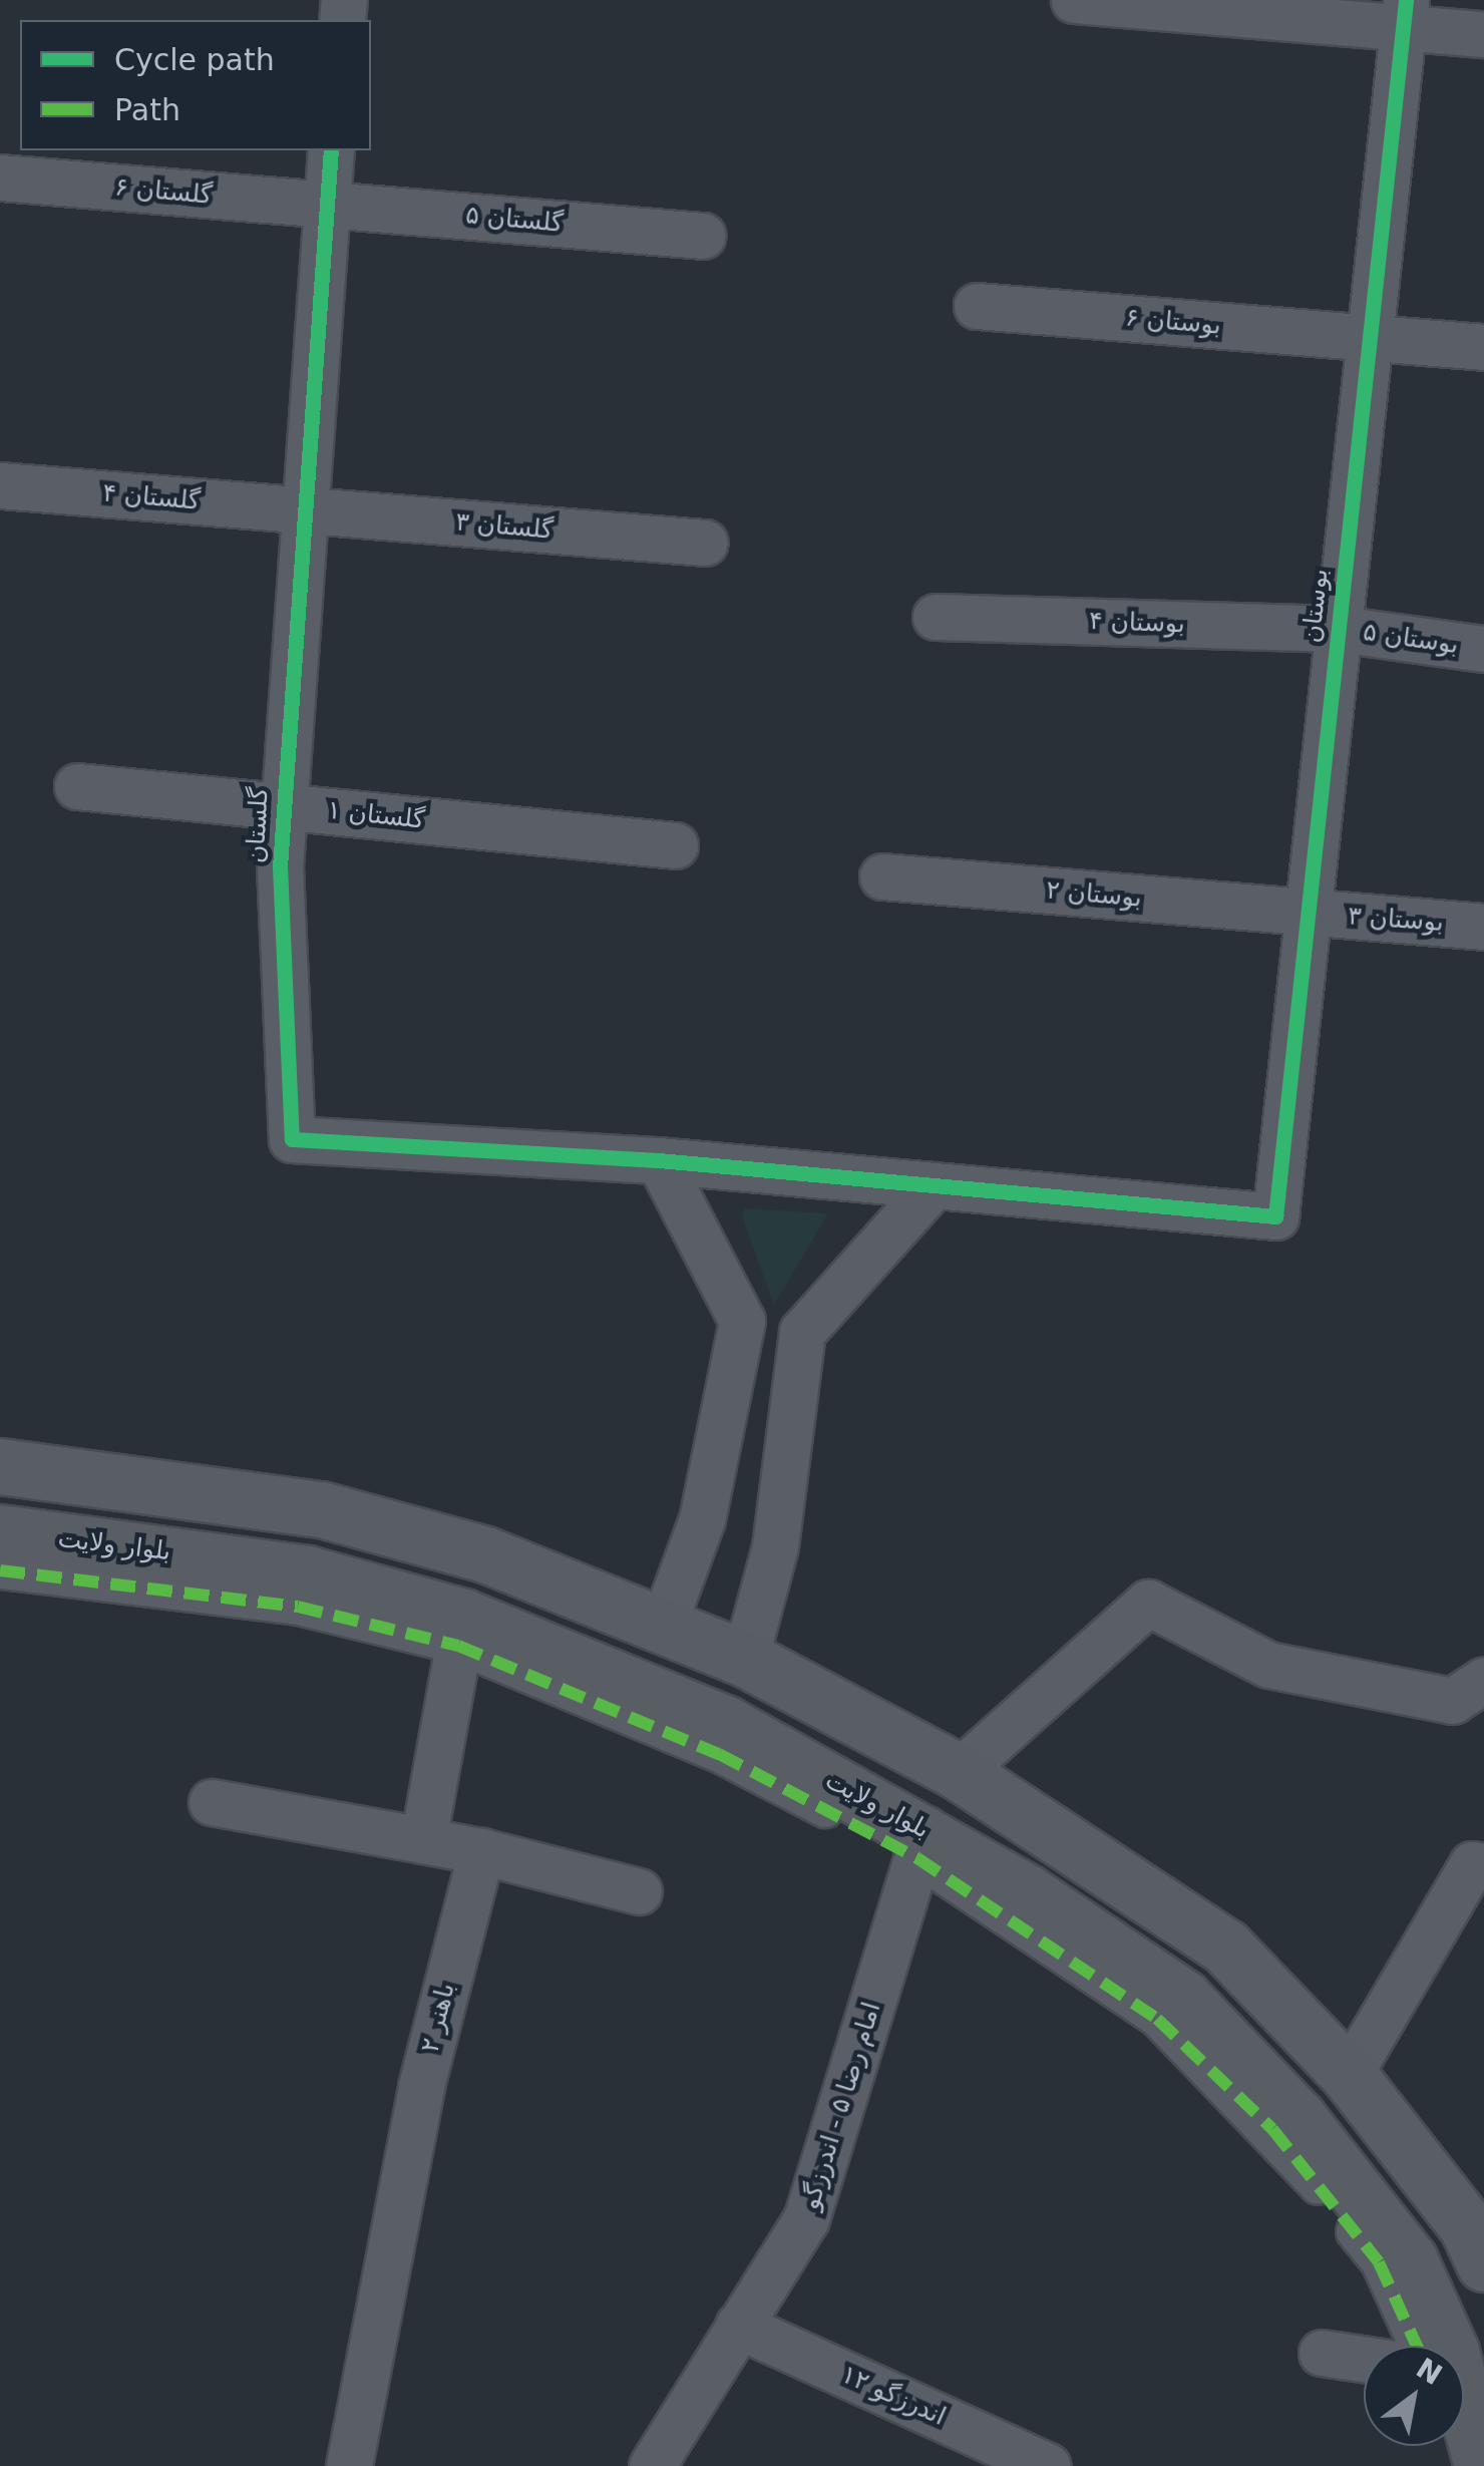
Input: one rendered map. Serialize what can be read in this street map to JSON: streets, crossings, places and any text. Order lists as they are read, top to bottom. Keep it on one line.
{"streets":{"main road":["بلوار ولایت"],"street":["گلستان ۶","گلستان ۵","بوستان ۶","گلستان ۴","گلستان ۳","بوستان","بوستان ۴","بوستان ۵","گلستان ۱","گلستان","بوستان ۲","بوستان ۳","باهنر ۲","امام رضا ۵ - اندرزگو","اندرزگو ۱۲"]},"crossings":[["گلستان ۶","گلستان ۵"],["گلستان ۶","گلستان"],["گلستان ۵","گلستان"],["بوستان ۶","بوستان"],["گلستان ۴","گلستان ۳"],["گلستان ۴","گلستان"],["گلستان ۳","گلستان"],["بوستان","بوستان ۴"],["بوستان","بوستان ۵"],["بوستان","بوستان ۲"],["بوستان","بوستان ۳"],["بوستان ۴","بوستان ۵"],["گلستان ۱","گلستان"],["بوستان ۲","بوستان ۳"],["بلوار ولایت","امام رضا ۵ - اندرزگو"],["امام رضا ۵ - اندرزگو","اندرزگو ۱۲"]],"legend":["Cycle path","Path"],"north":"top right"}
